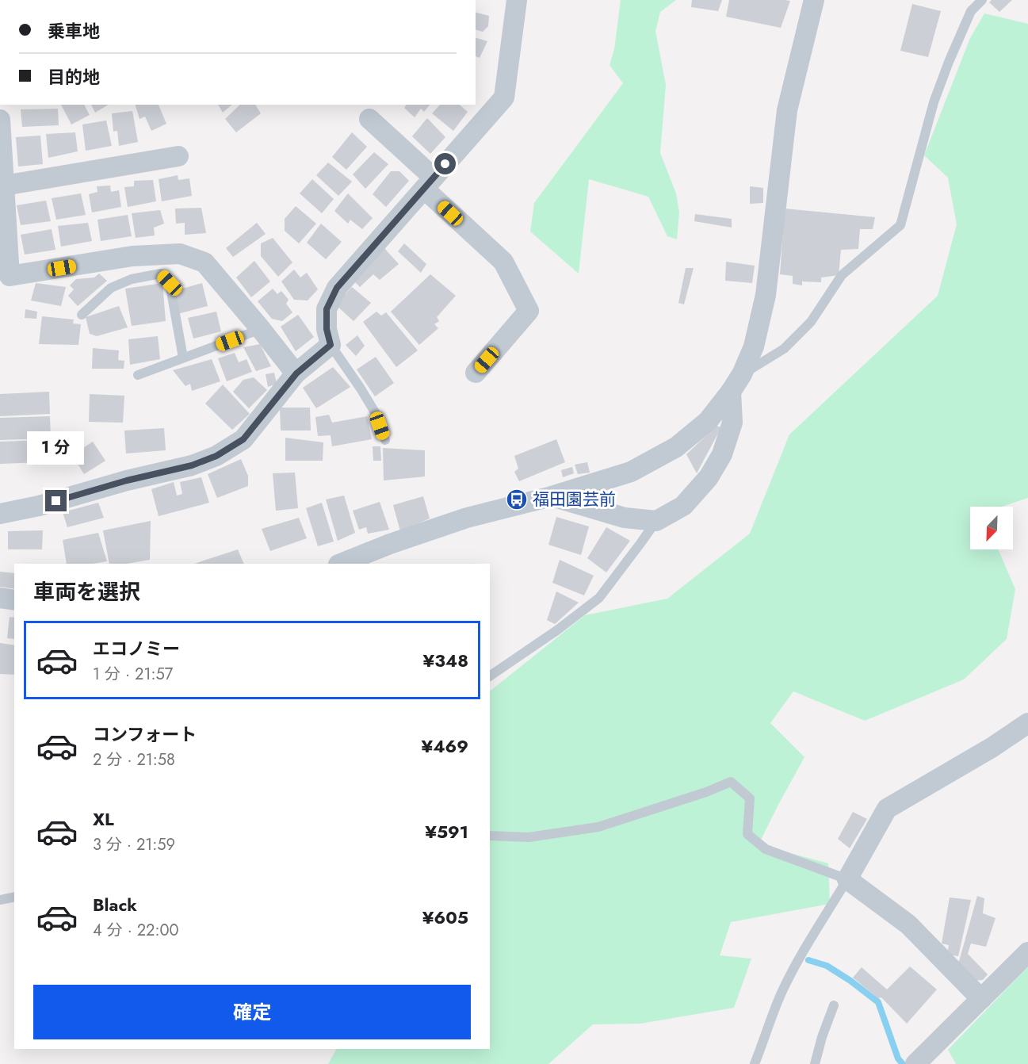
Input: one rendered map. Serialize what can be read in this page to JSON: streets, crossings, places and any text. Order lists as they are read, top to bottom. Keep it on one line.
{"places":{"bus stop":["福田園芸前"]},"north":"bottom left","page":{"banner":["乗車地","目的地"],"bubble":"1 分","heading":"車両を選択","list":[{"name":"エコノミー","note":"1 分 · 21:57","value":"¥348"},{"name":"コンフォート","note":"2 分 · 21:58","value":"¥469"},{"name":"XL","note":"3 分 · 21:59","value":"¥591"},{"name":"Black","note":"4 分 · 22:00","value":"¥605"}],"buttons":"確定"}}
